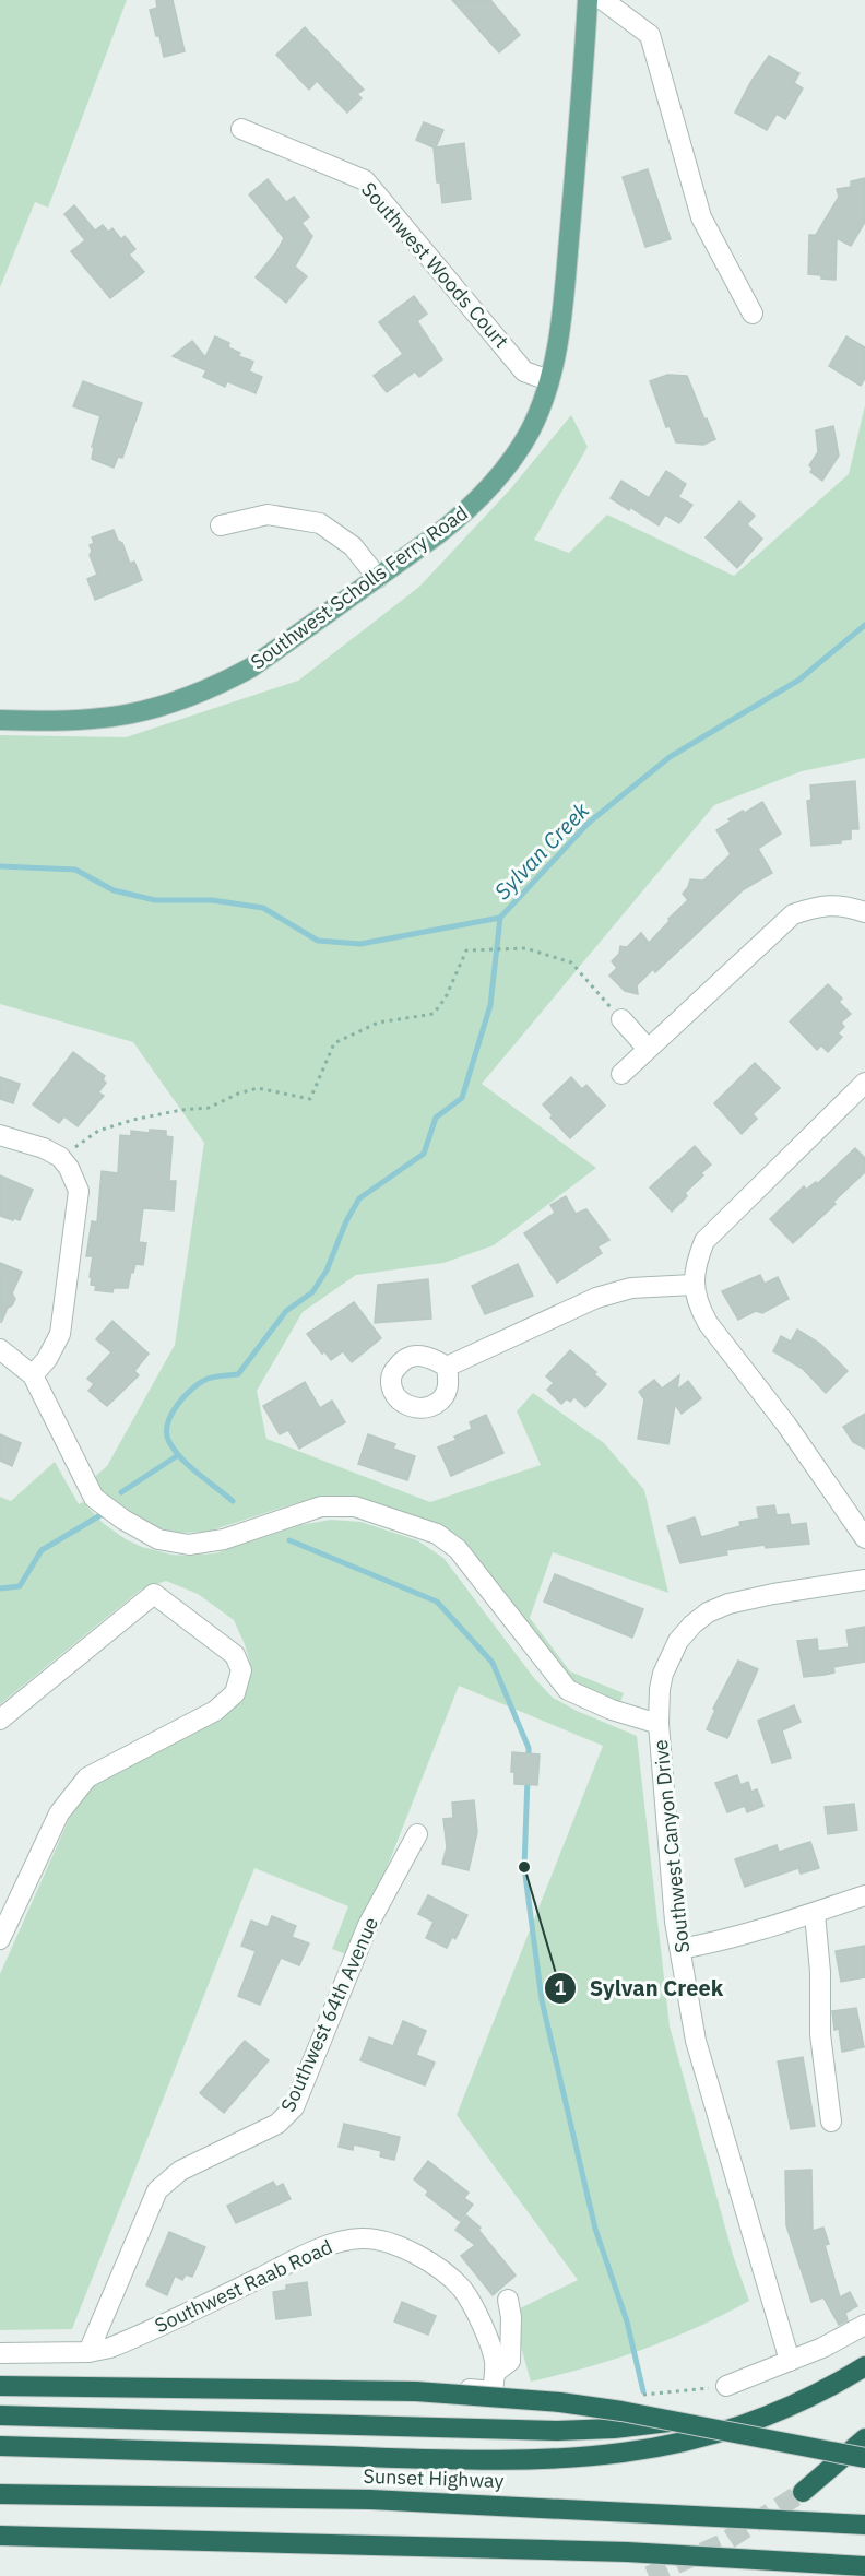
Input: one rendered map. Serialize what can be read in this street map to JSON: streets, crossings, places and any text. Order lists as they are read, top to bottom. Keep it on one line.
{"streets":{"highway":["Sunset Highway"],"main road":["Southwest Scholls Ferry Road"],"street":["Southwest Woods Court","Southwest Canyon Drive","Southwest 64th Avenue","Southwest Raab Road"]},"crossings":[["Southwest Woods Court","Southwest Scholls Ferry Road"],["Southwest 64th Avenue","Southwest Raab Road"]],"water":["Sylvan Creek"],"places":["Sylvan Creek"]}
